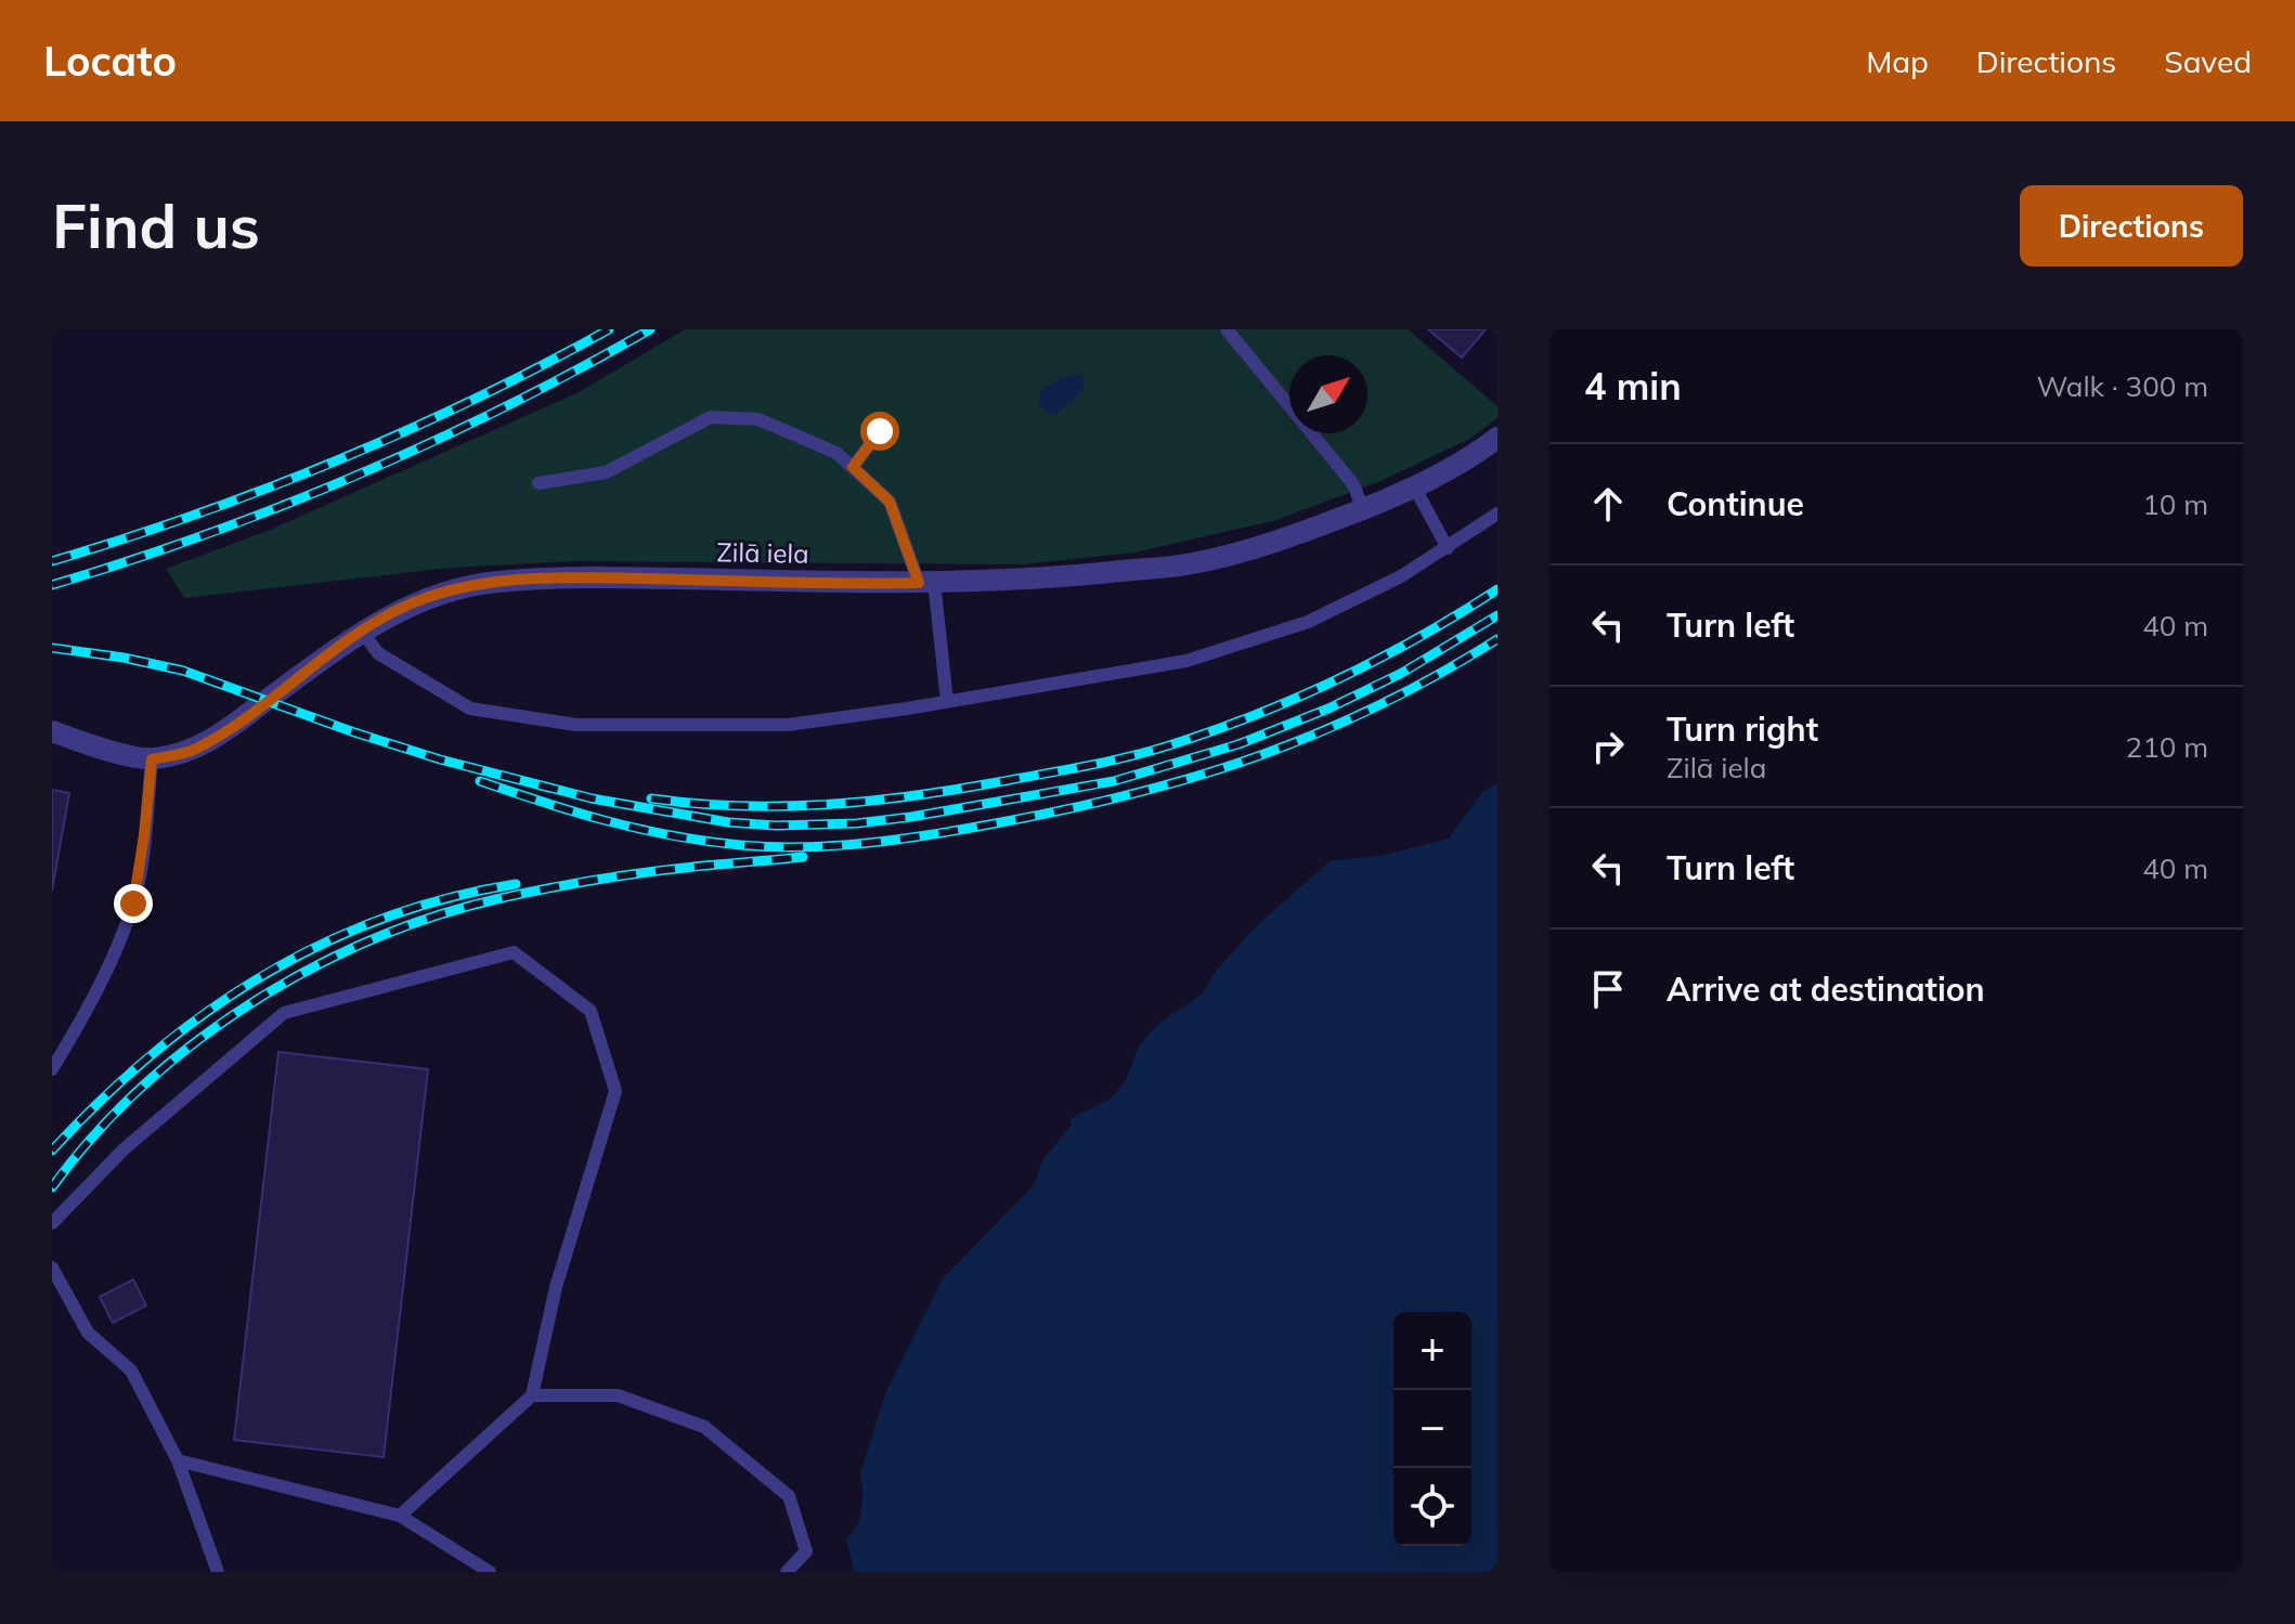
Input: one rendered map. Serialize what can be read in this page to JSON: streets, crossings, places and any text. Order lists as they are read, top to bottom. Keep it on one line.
{"streets":{"street":["Zilā iela"]},"north":"top right","page":{"header":"Locato","nav":["Map","Directions","Saved"],"buttons":"Directions","title":"Find us","heading":["4 min","Walk · 300 m"],"list":[["Continue","10 m"],["Turn left","40 m"],["Turn right","Zilā iela","210 m"],["Turn left","40 m"],"Arrive at destination"],"map_buttons":["+","−"]}}
